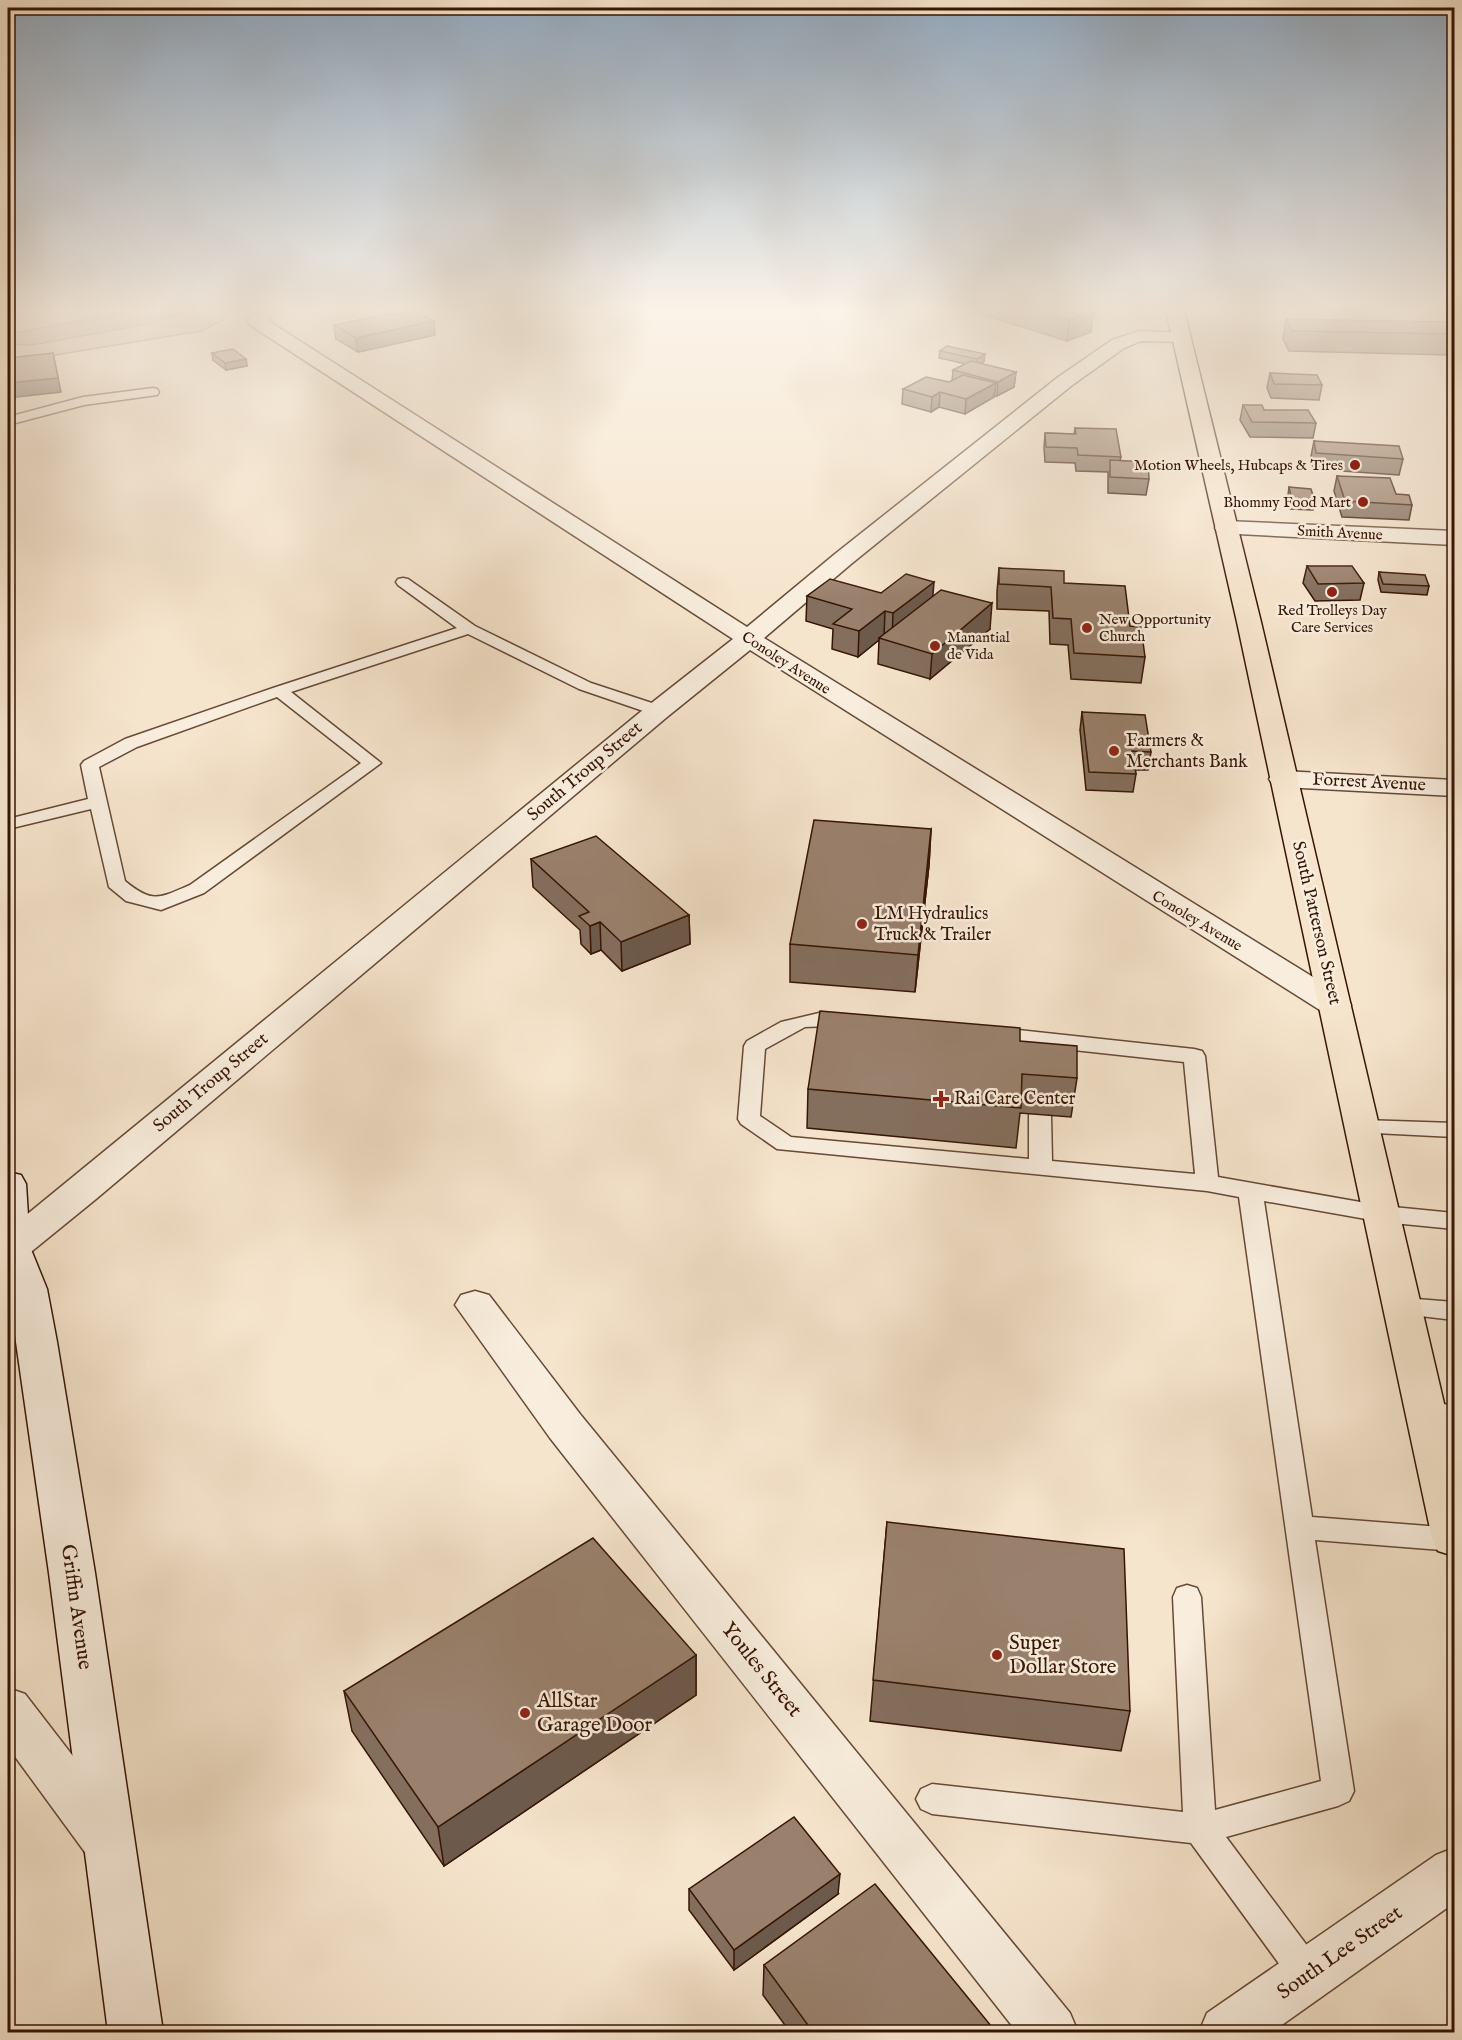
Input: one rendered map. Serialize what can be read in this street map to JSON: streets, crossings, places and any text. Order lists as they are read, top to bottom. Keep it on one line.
{"streets":{"main road":["South Patterson Street"],"street":["Smith Avenue","Conoley Avenue","South Troup Street","Forrest Avenue","Griffin Avenue","Youles Street","South Lee Street"]},"crossings":[["Smith Avenue","South Patterson Street"],["Conoley Avenue","South Troup Street"],["Conoley Avenue","South Patterson Street"],["South Troup Street","Griffin Avenue"],["Forrest Avenue","South Patterson Street"]],"places":{"other":["Motion Wheels, Hubcaps & Tires","Bhommy Food Mart","Red Trolleys Day Care Services","New Opportunity Church","Manantial de Vida","Farmers & Merchants Bank","LM Hydraulics Truck & Trailer","Super Dollar Store","AllStar Garage Door"],"health":["Rai Care Center"]}}
